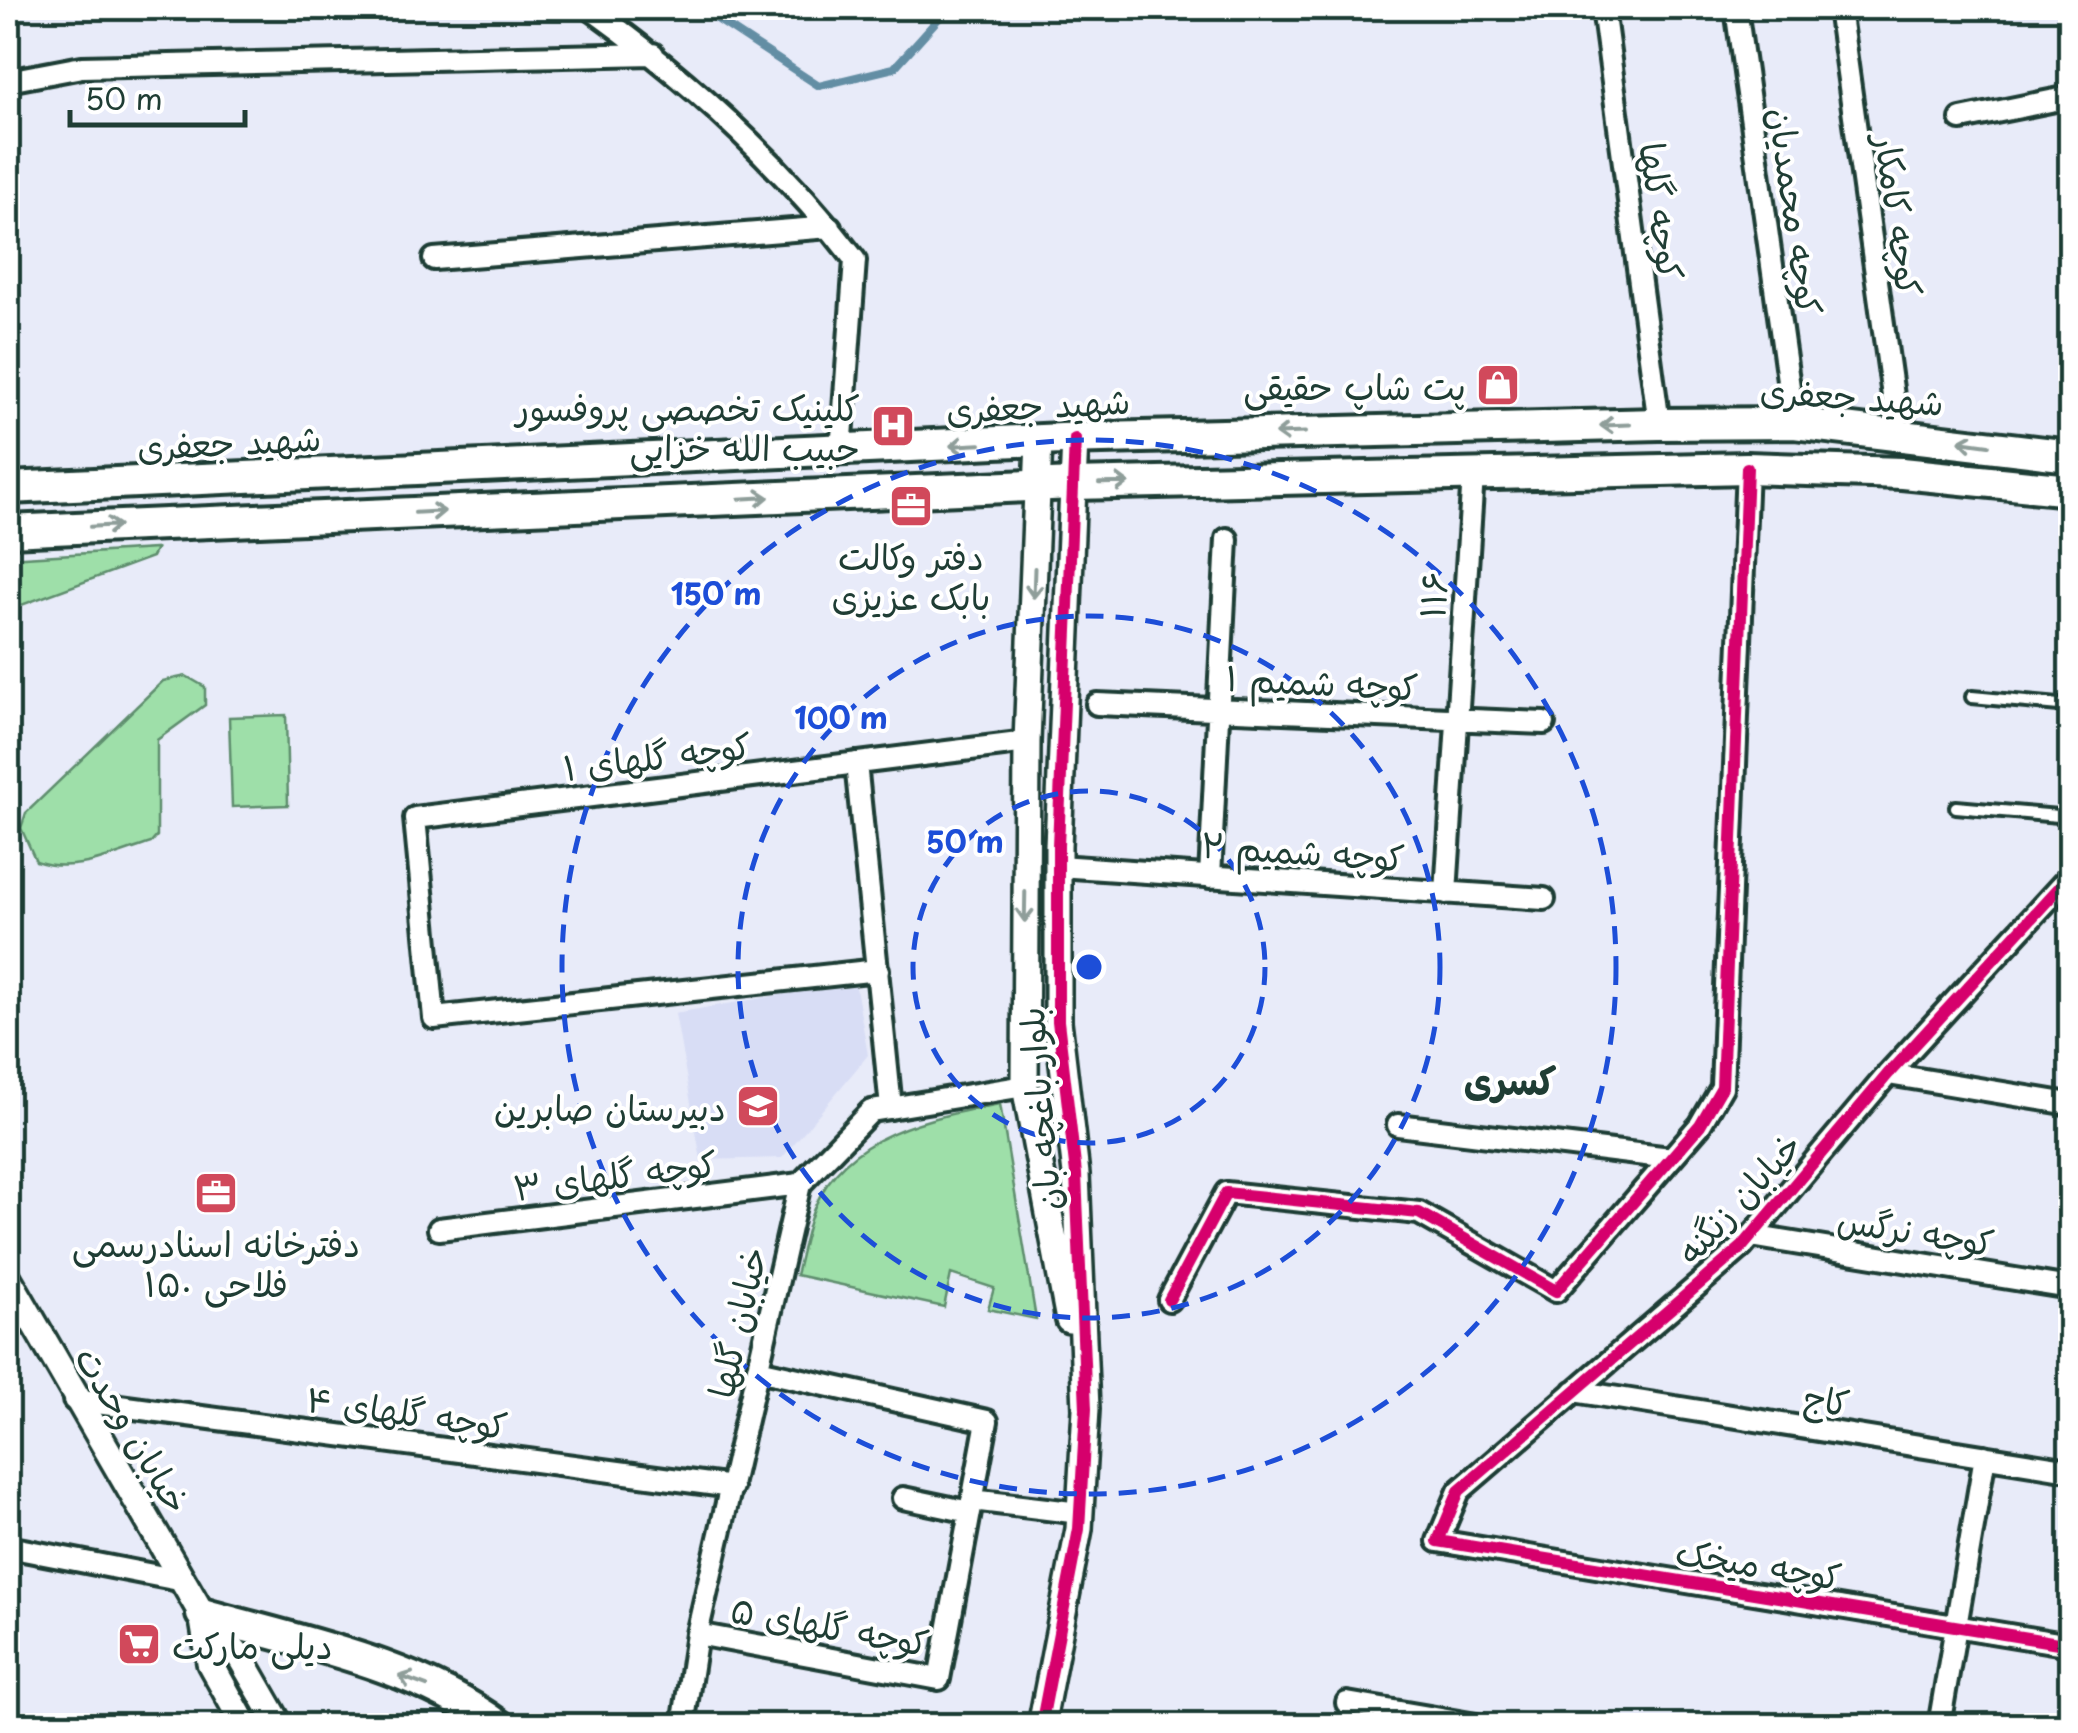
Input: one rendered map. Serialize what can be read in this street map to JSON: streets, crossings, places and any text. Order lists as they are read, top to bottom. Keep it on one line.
{"streets":{"main road":["شهید جعفری"],"street":["کوچه گلها","کوچه محمدیان","کوچه کامکار","۱۱۶","کوچه شمیم ۱","کوچه گلهای ۱","کوچه شمیم ۲","بلوار باغچه بان","کوچه گلهای ۳","خیابان زنگنه","کوچه نرگس","خیابان گلها","کاج","کوچه گلهای ۴","خیابان وحدت","کوچه میخک","کوچه گلهای ۵"]},"crossings":[["کوچه گلها","شهید جعفری"],["کوچه محمدیان","شهید جعفری"],["کوچه کامکار","شهید جعفری"],["شهید جعفری","بلوار باغچه بان"],["۱۱۶","کوچه شمیم ۱"],["۱۱۶","کوچه شمیم ۲"],["کوچه گلهای ۱","بلوار باغچه بان"],["کوچه شمیم ۲","بلوار باغچه بان"],["کوچه گلهای ۳","خیابان گلها"],["خیابان زنگنه","کوچه نرگس"],["خیابان زنگنه","کاج"],["خیابان زنگنه","کوچه میخک"],["خیابان گلها","کوچه گلهای ۴"],["خیابان گلها","کوچه گلهای ۵"],["کوچه گلهای ۴","خیابان وحدت"]],"districts":["کسری"],"places":{"shop":["پت شاپ حقیقی"],"hospital":["کلینیک تخصصی پروفسور حبیب الله خزایی"],"office":["دفتر وکالت بابک عزیزی","دفترخانه اسنادرسمی ۱۵۰ فلاحی"],"school or university":["دبیرستان صابرین"],"supermarket":["دیلی مارکت"]},"scale_bar":"50 m","rings":["150 m","100 m","50 m"]}
